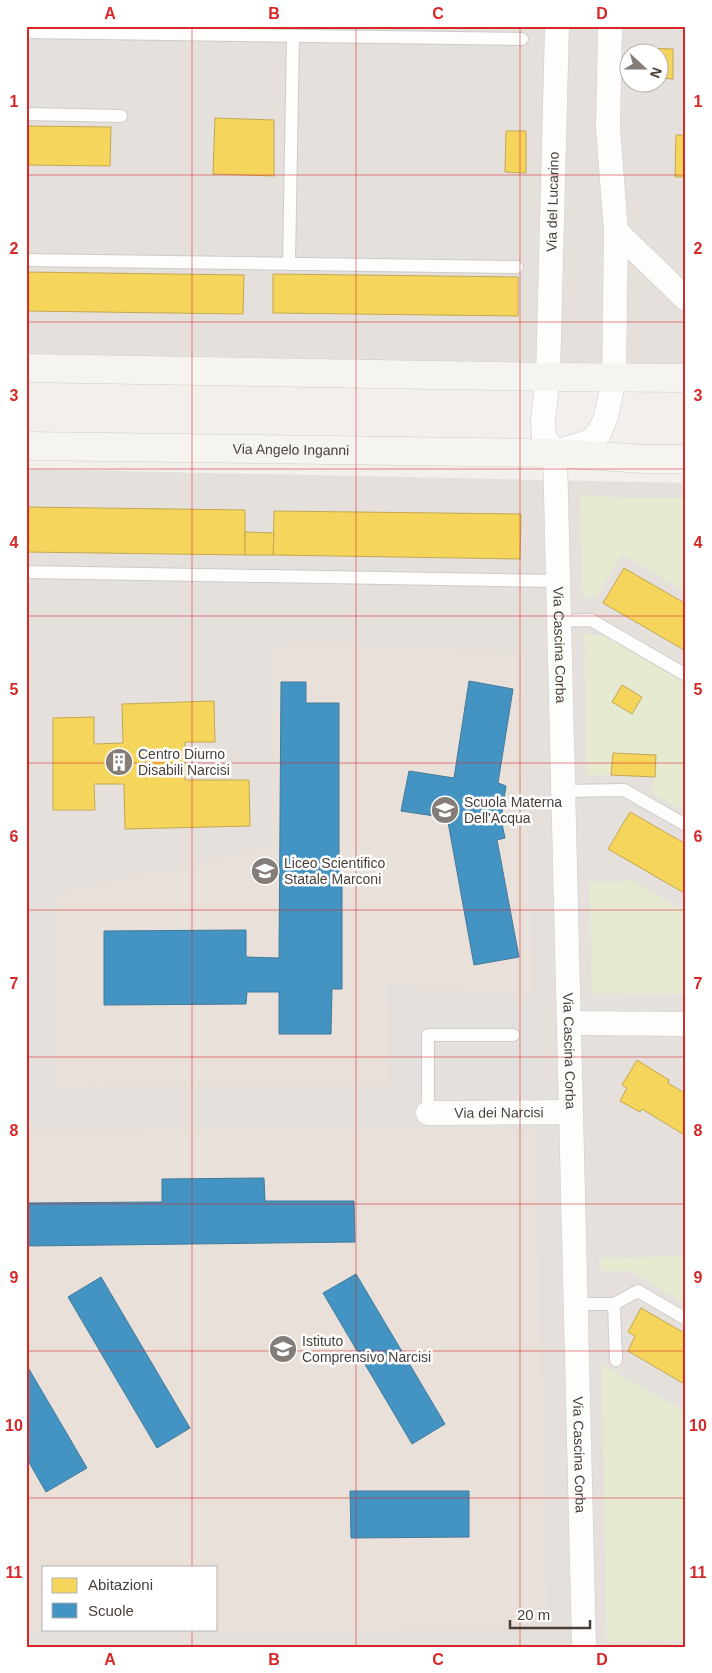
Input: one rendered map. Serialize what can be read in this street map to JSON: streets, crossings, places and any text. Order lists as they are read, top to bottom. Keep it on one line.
{"streets":{"street":["Via del Lucarino","Via Angelo Inganni","Via Cascina Corba","Via dei Narcisi"]},"crossings":[["Via Angelo Inganni","Via Cascina Corba"],["Via Cascina Corba","Via dei Narcisi"]],"places":{"building":["Centro Diurno Disabili Narcisi"],"school or university":["Scuola Materna Dell'Acqua","Liceo Scientifico Statale Marconi","Istituto Comprensivo Narcisi"]},"legend":["Abitazioni","Scuole"],"scale_bar":"20 m","north":"right","grid":{"columns":["A","B","C","D"],"rows":["1","2","3","4","5","6","7","8","9","10","11"]}}
